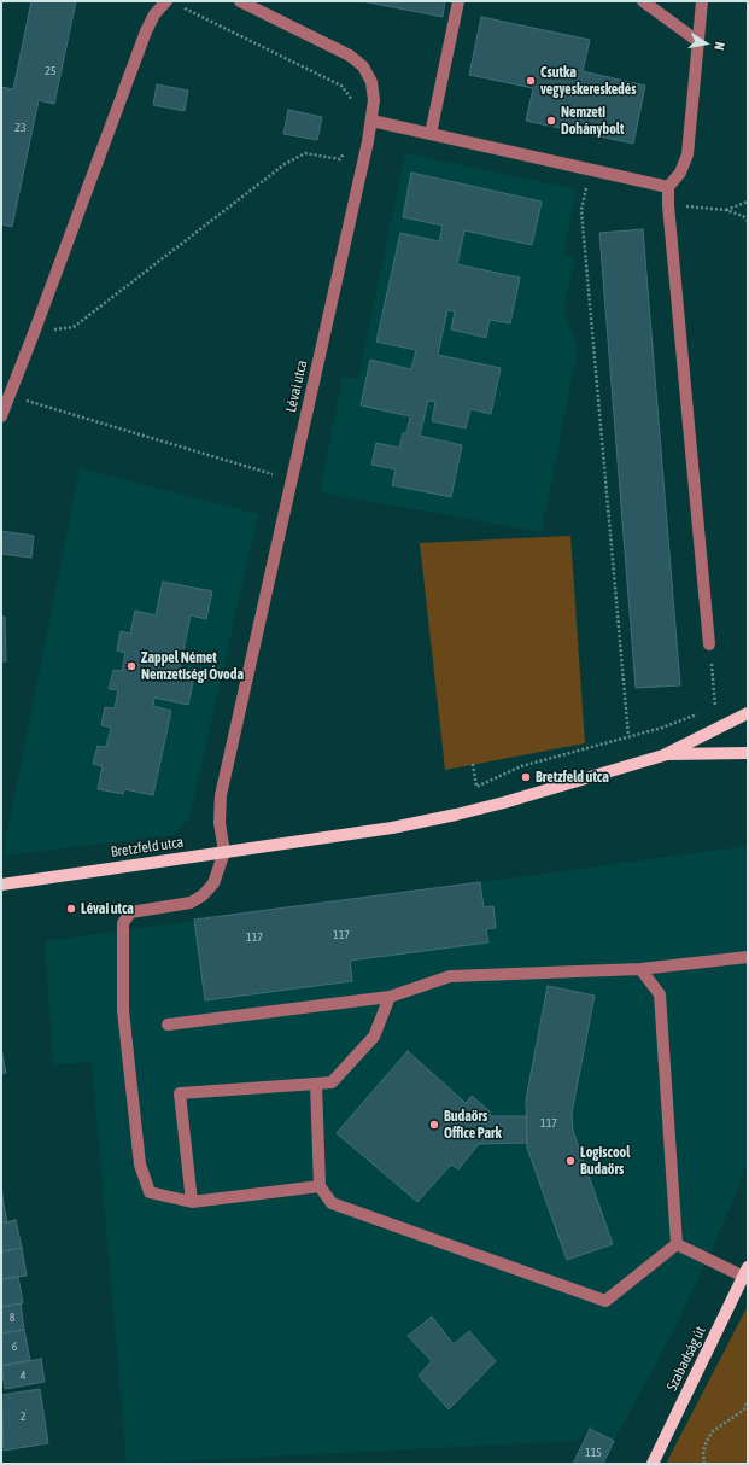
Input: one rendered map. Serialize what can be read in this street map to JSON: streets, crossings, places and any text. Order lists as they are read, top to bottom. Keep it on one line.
{"streets":{"main road":["Bretzfeld utca","Szabadság út"],"street":["Lévai utca"]},"crossings":[["Lévai utca","Bretzfeld utca"]],"places":["Csutka vegyeskereskedés","Nemzeti Dohánybolt","Zappel Német Nemzetiségi Óvoda","Bretzfeld utca","Lévai utca","Budaörs Office Park","Logiscool Budaörs"],"house_numbers":["25","23","117","117","117","8","6","4","2","115"],"north":"right"}
